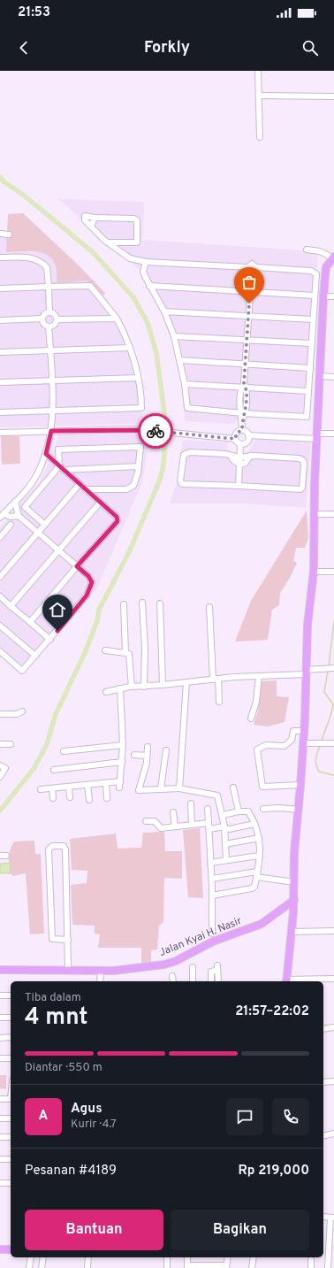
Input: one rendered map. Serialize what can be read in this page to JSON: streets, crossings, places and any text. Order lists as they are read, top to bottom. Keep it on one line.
{"streets":{"main road":["Jalan Kyai H. Nasir"]},"page":{"status":"21:53","header":"Forkly","heading":["4 mnt","Tiba dalam","21:57–22:02"],"panel":["Agus","Kurir · 4.7","Pesanan #4189","Rp 219,000"],"bar":"Diantar · 550 m","round":"A","buttons":["Bantuan","Bagikan"]}}
